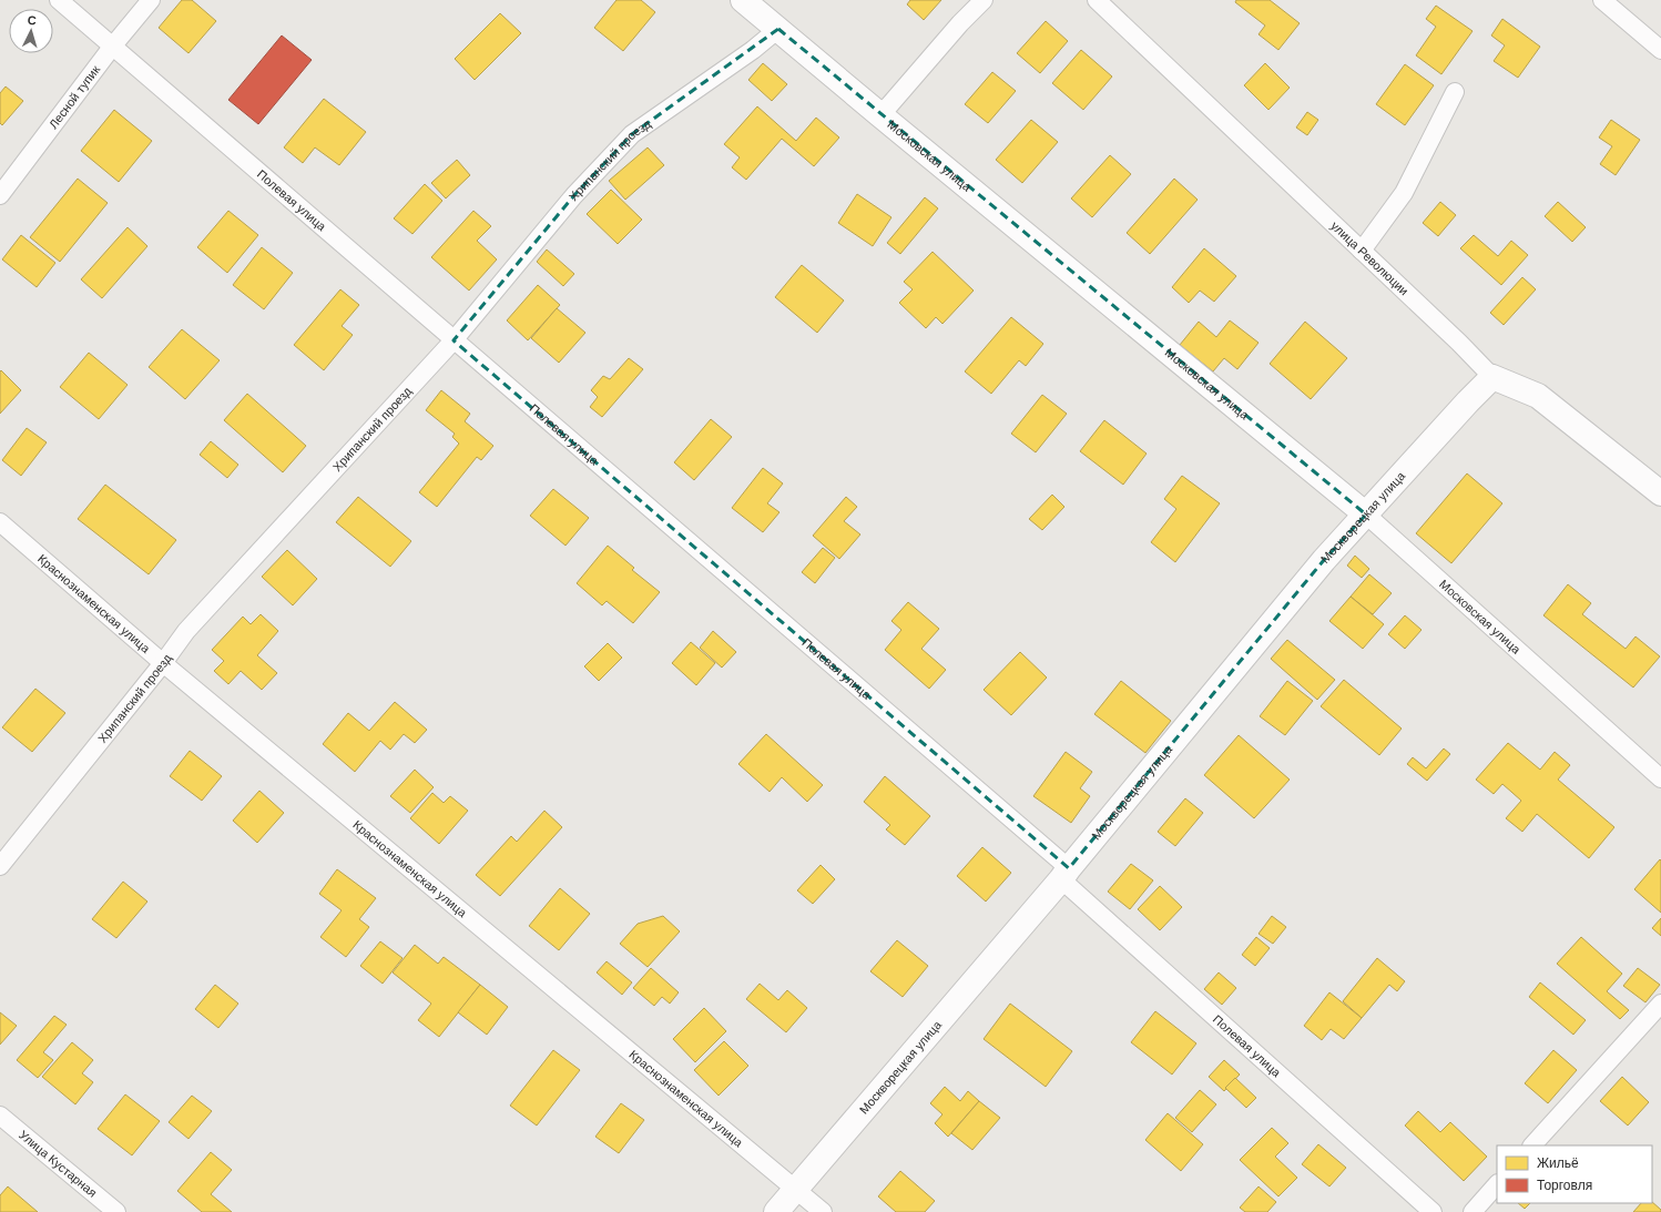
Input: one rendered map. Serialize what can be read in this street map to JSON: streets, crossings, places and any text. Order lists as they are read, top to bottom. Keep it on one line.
{"streets":{"street":["Лесной тупик","Московская улица","Хрипанский проезд","Полевая улица","улица Революции","Москворецкая улица","Краснознаменская улица","Улица Кустарная"]},"crossings":[["Лесной тупик","Полевая улица"],["Московская улица","Хрипанский проезд"],["Московская улица","Москворецкая улица"],["Хрипанский проезд","Полевая улица"],["Хрипанский проезд","Краснознаменская улица"],["Полевая улица","Москворецкая улица"],["улица Революции","Москворецкая улица"],["Москворецкая улица","Краснознаменская улица"]],"legend":["Жильё","Торговля"],"north":"top"}
